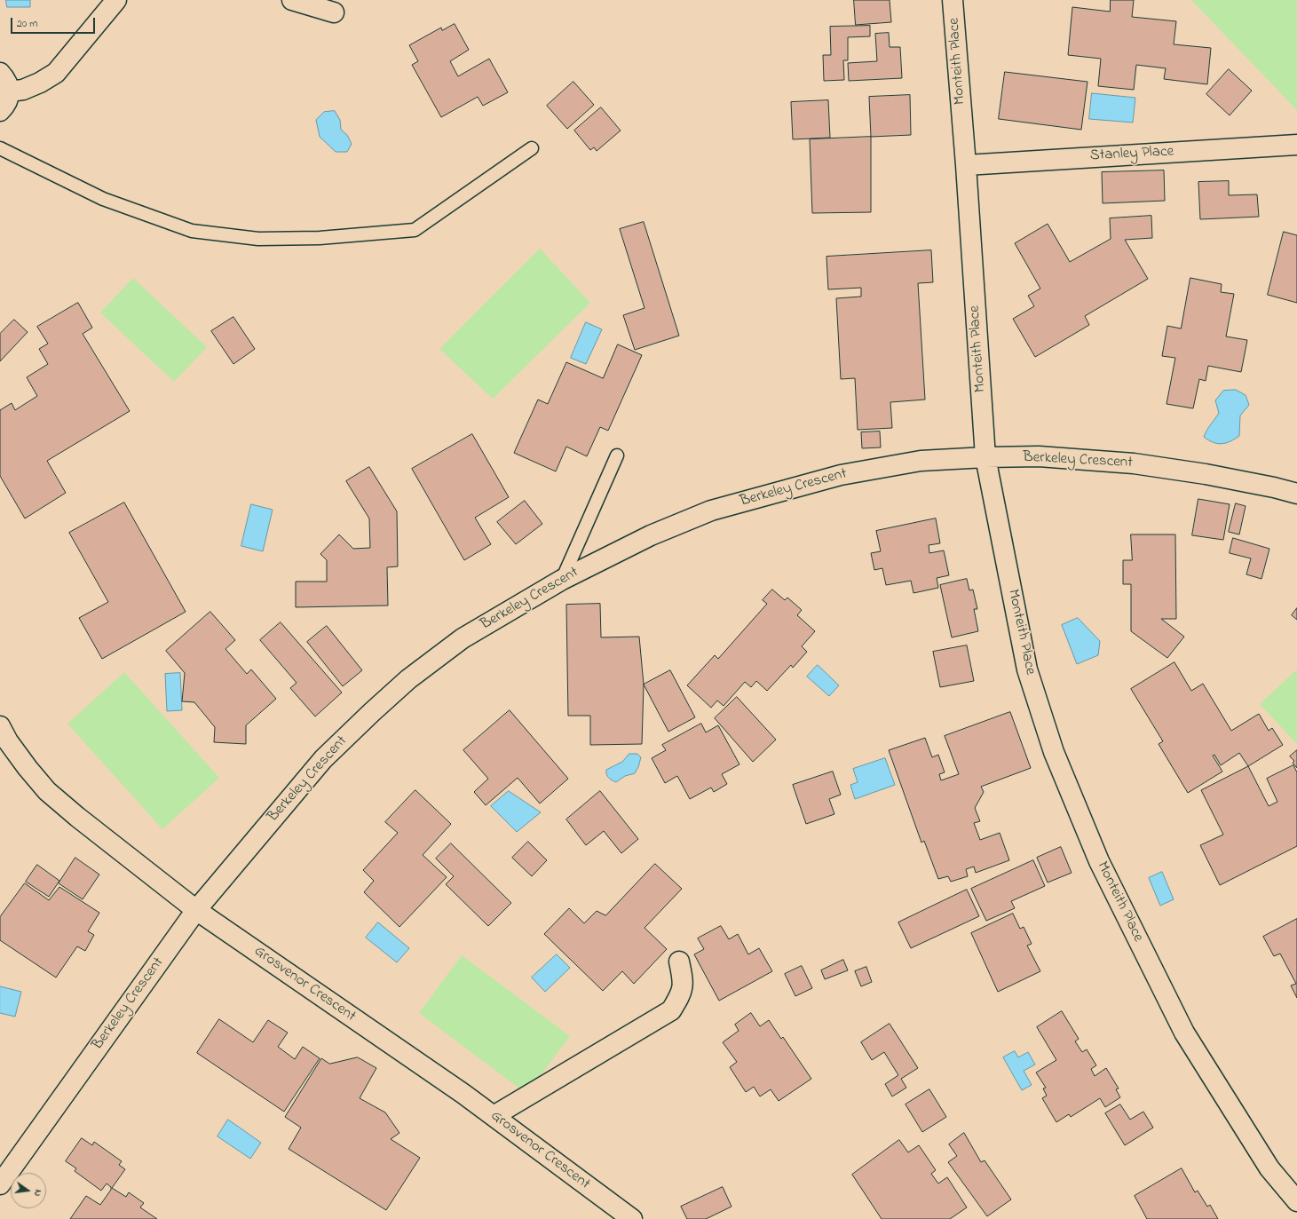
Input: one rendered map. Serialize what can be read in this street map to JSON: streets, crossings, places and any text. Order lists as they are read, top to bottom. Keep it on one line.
{"streets":{"street":["Monteith Place","Stanley Place","Berkeley Crescent","Grosvenor Crescent"]},"crossings":[["Monteith Place","Stanley Place"],["Monteith Place","Berkeley Crescent"],["Berkeley Crescent","Grosvenor Crescent"]],"scale_bar":"20 m","north":"right"}
